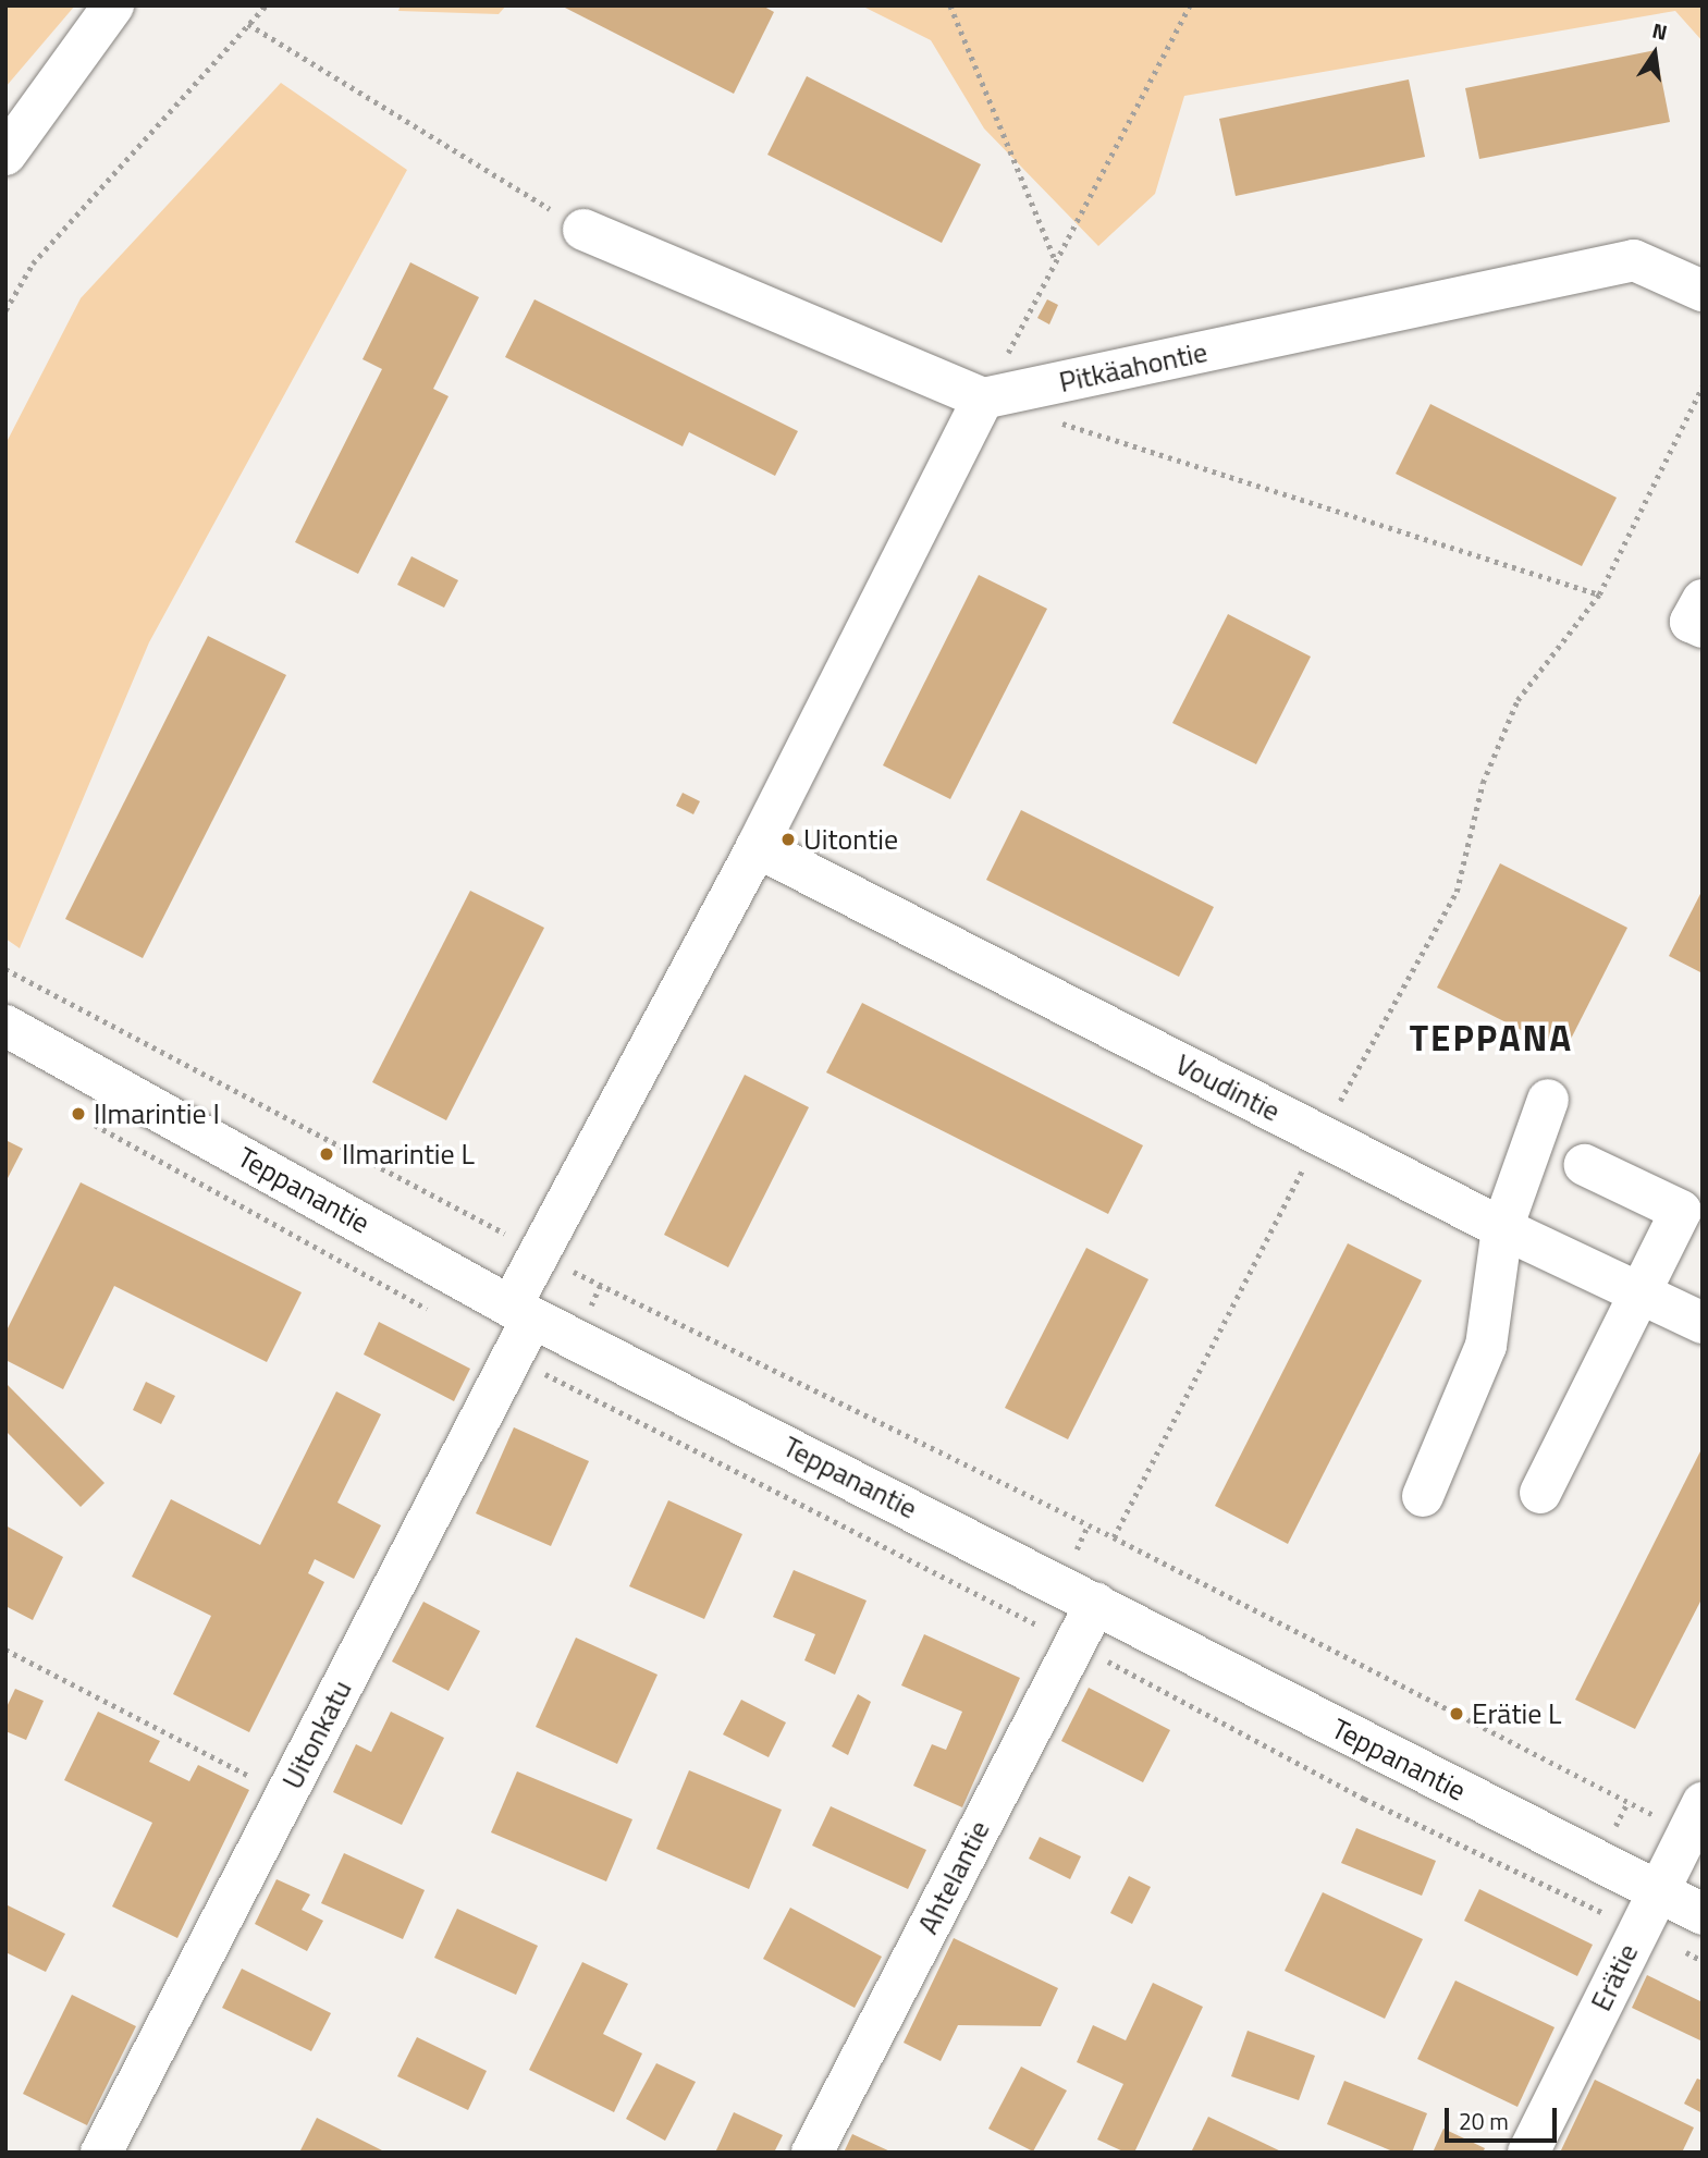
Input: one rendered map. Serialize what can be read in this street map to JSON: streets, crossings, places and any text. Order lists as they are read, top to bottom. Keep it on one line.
{"streets":{"street":["Pitkäahontie","Voudintie","Teppanantie","Uitonkatu","Ahtelantie","Erätie"]},"crossings":[["Teppanantie","Uitonkatu"],["Teppanantie","Ahtelantie"],["Teppanantie","Erätie"]],"districts":["TEPPANA"],"places":["Uitontie","Ilmarintie I","Ilmarintie L","Erätie L"],"scale_bar":"20 m","north":"top"}
